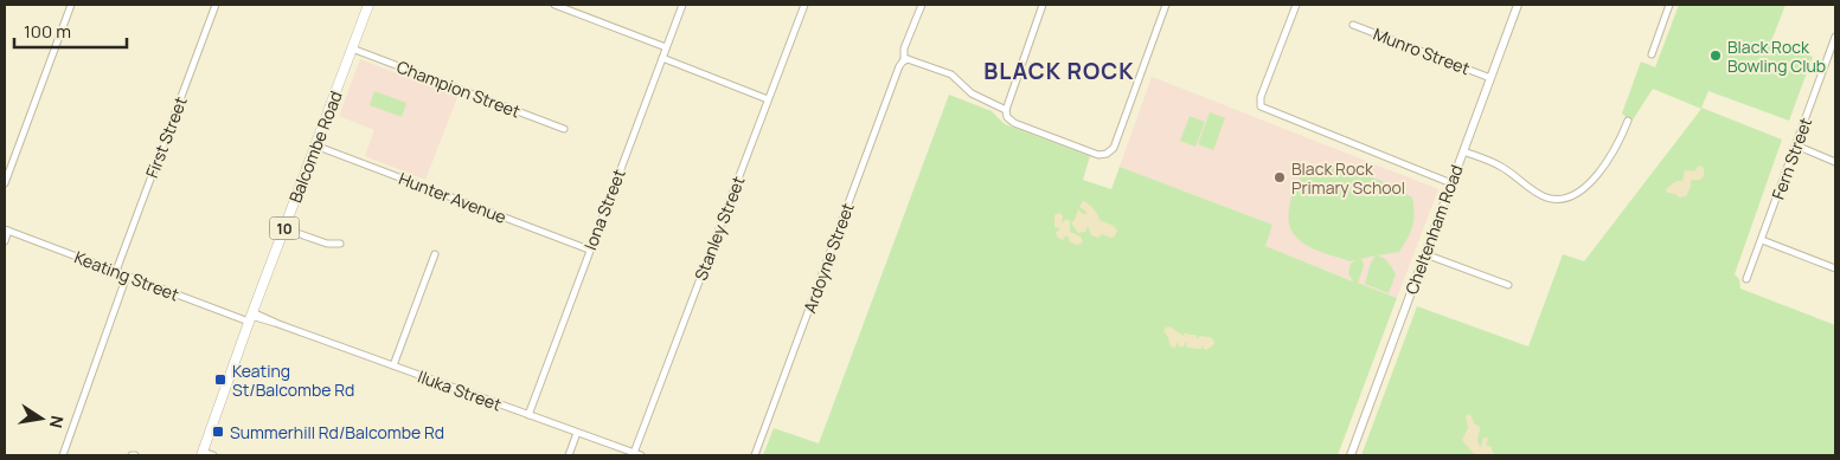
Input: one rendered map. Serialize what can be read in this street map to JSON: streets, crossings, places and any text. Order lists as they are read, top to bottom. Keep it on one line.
{"streets":{"main road":["Balcombe Road","10"],"street":["Munro Street","Champion Street","First Street","Fern Street","Hunter Avenue","Iona Street","Stanley Street","Cheltenham Road","Ardoyne Street","Keating Street","Iluka Street"]},"crossings":[["Munro Street","Cheltenham Road"],["Champion Street","Balcombe Road"],["First Street","Keating Street"],["Balcombe Road","Hunter Avenue"],["Balcombe Road","Keating Street"],["Balcombe Road","Iluka Street"],["Hunter Avenue","Iona Street"],["Iona Street","Iluka Street"],["Stanley Street","Iluka Street"],["Keating Street","Iluka Street"]],"districts":["BLACK ROCK"],"places":{"other":["Black Rock Bowling Club","Black Rock Primary School"],"transit":["Keating St/Balcombe Rd","Summerhill Rd/Balcombe Rd"]},"scale_bar":"100 m","north":"right"}
